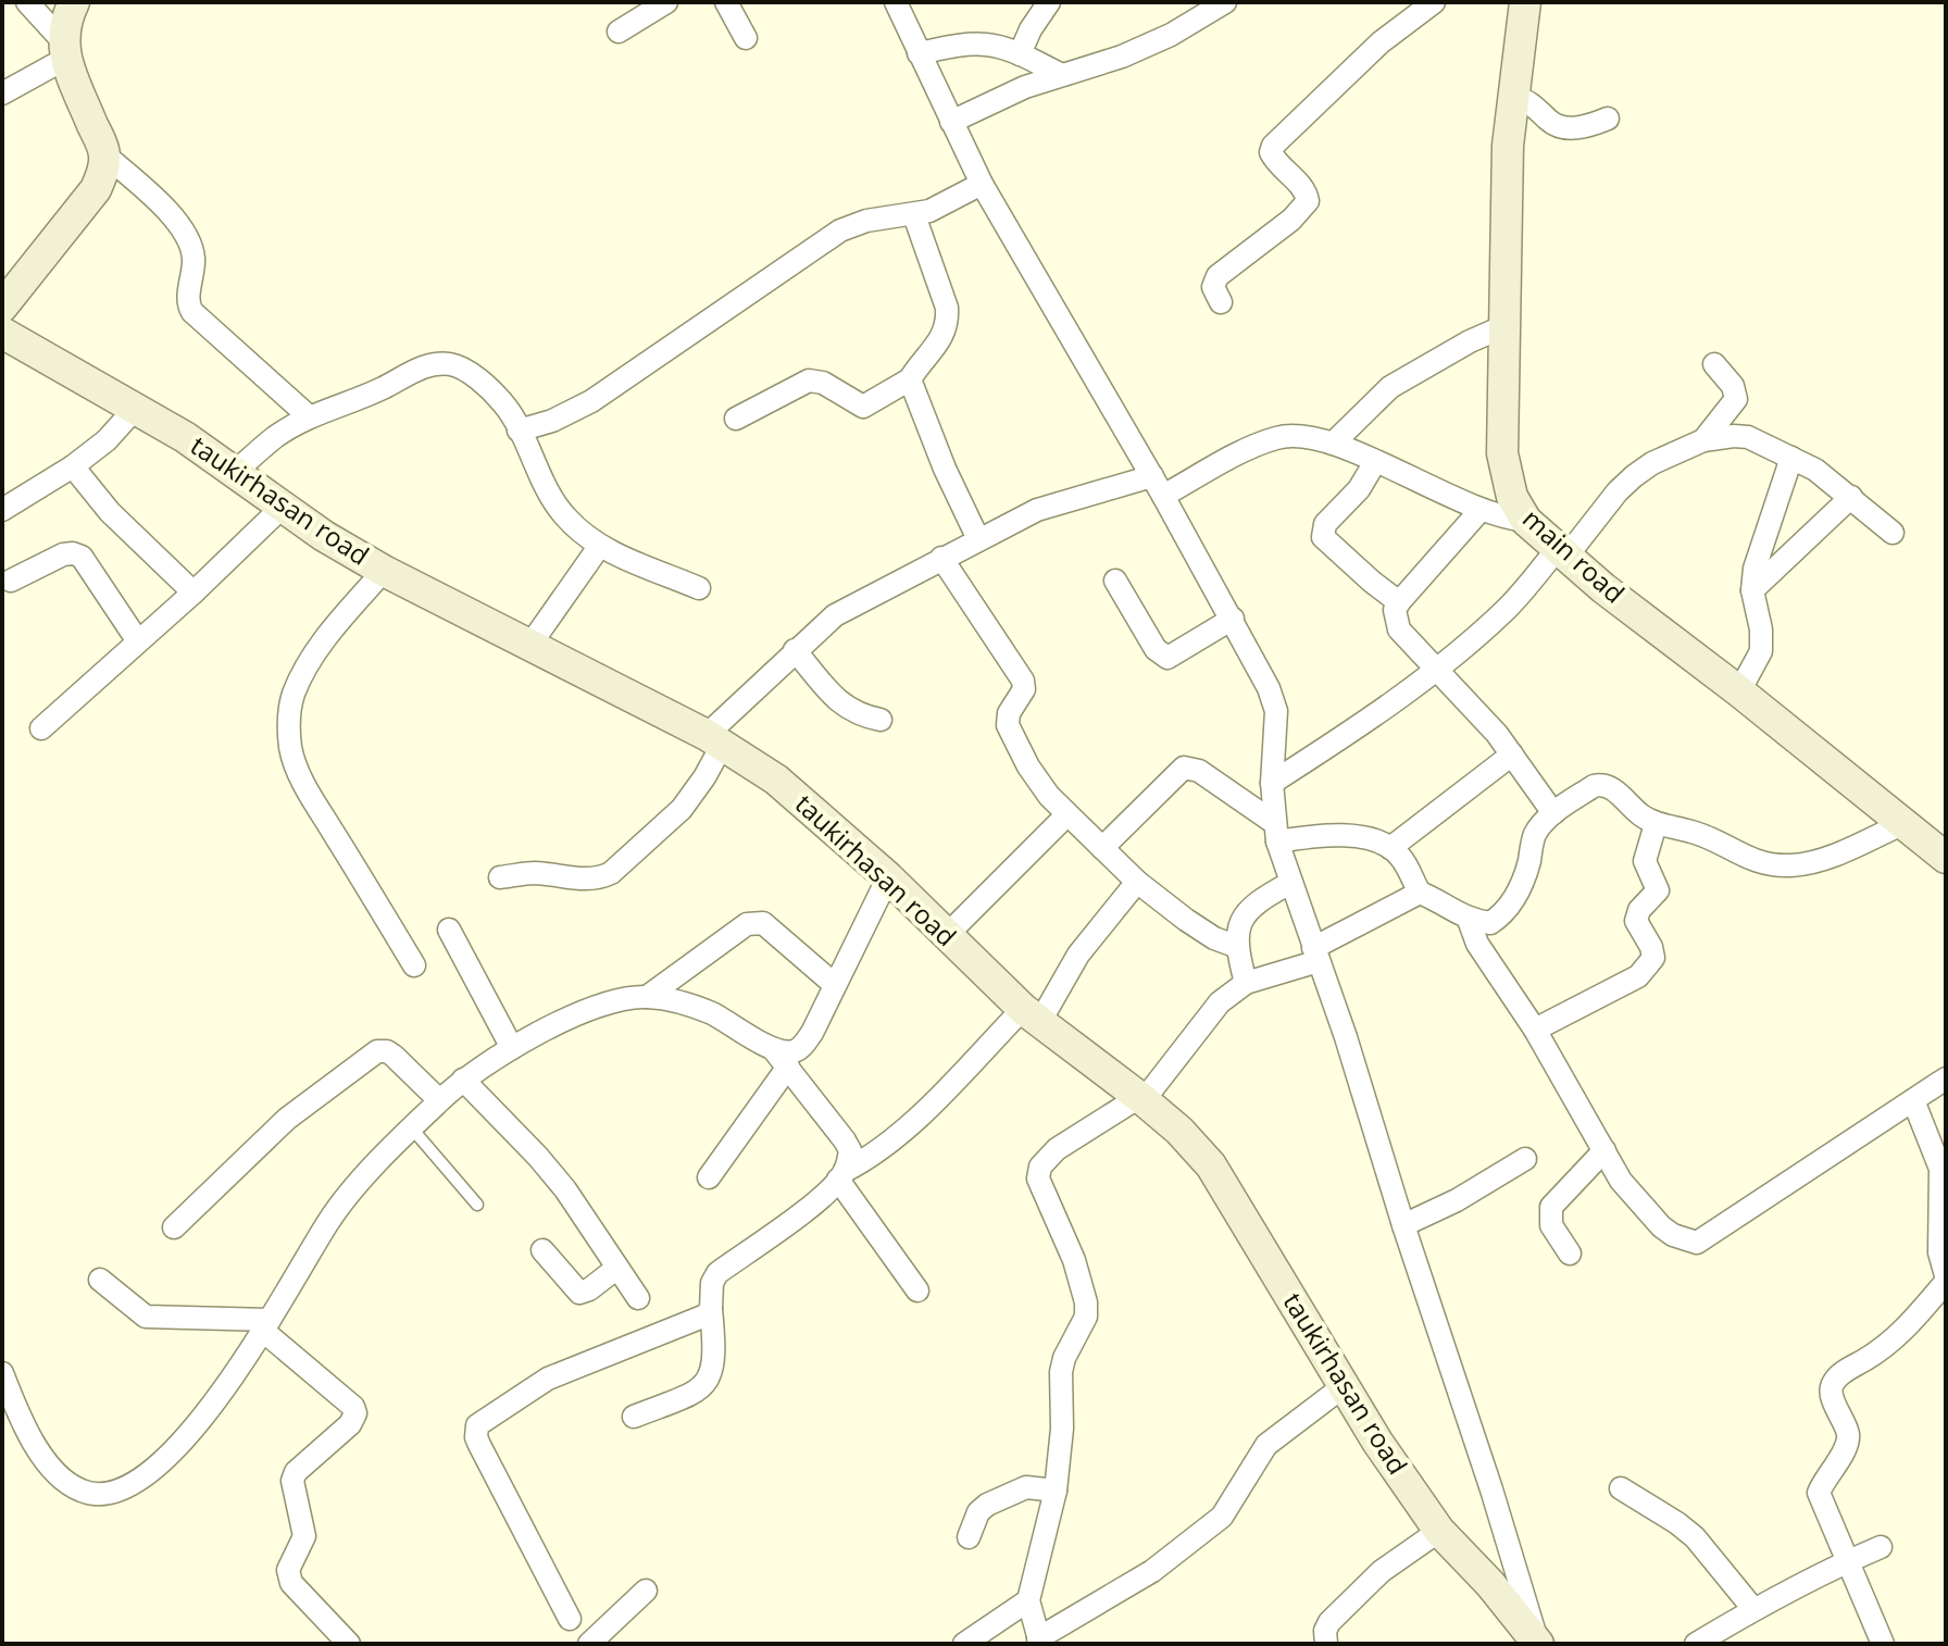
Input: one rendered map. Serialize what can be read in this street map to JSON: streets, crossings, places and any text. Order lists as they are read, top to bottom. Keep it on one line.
{"streets":{"street":["taukirhasan road","main road"]}}
